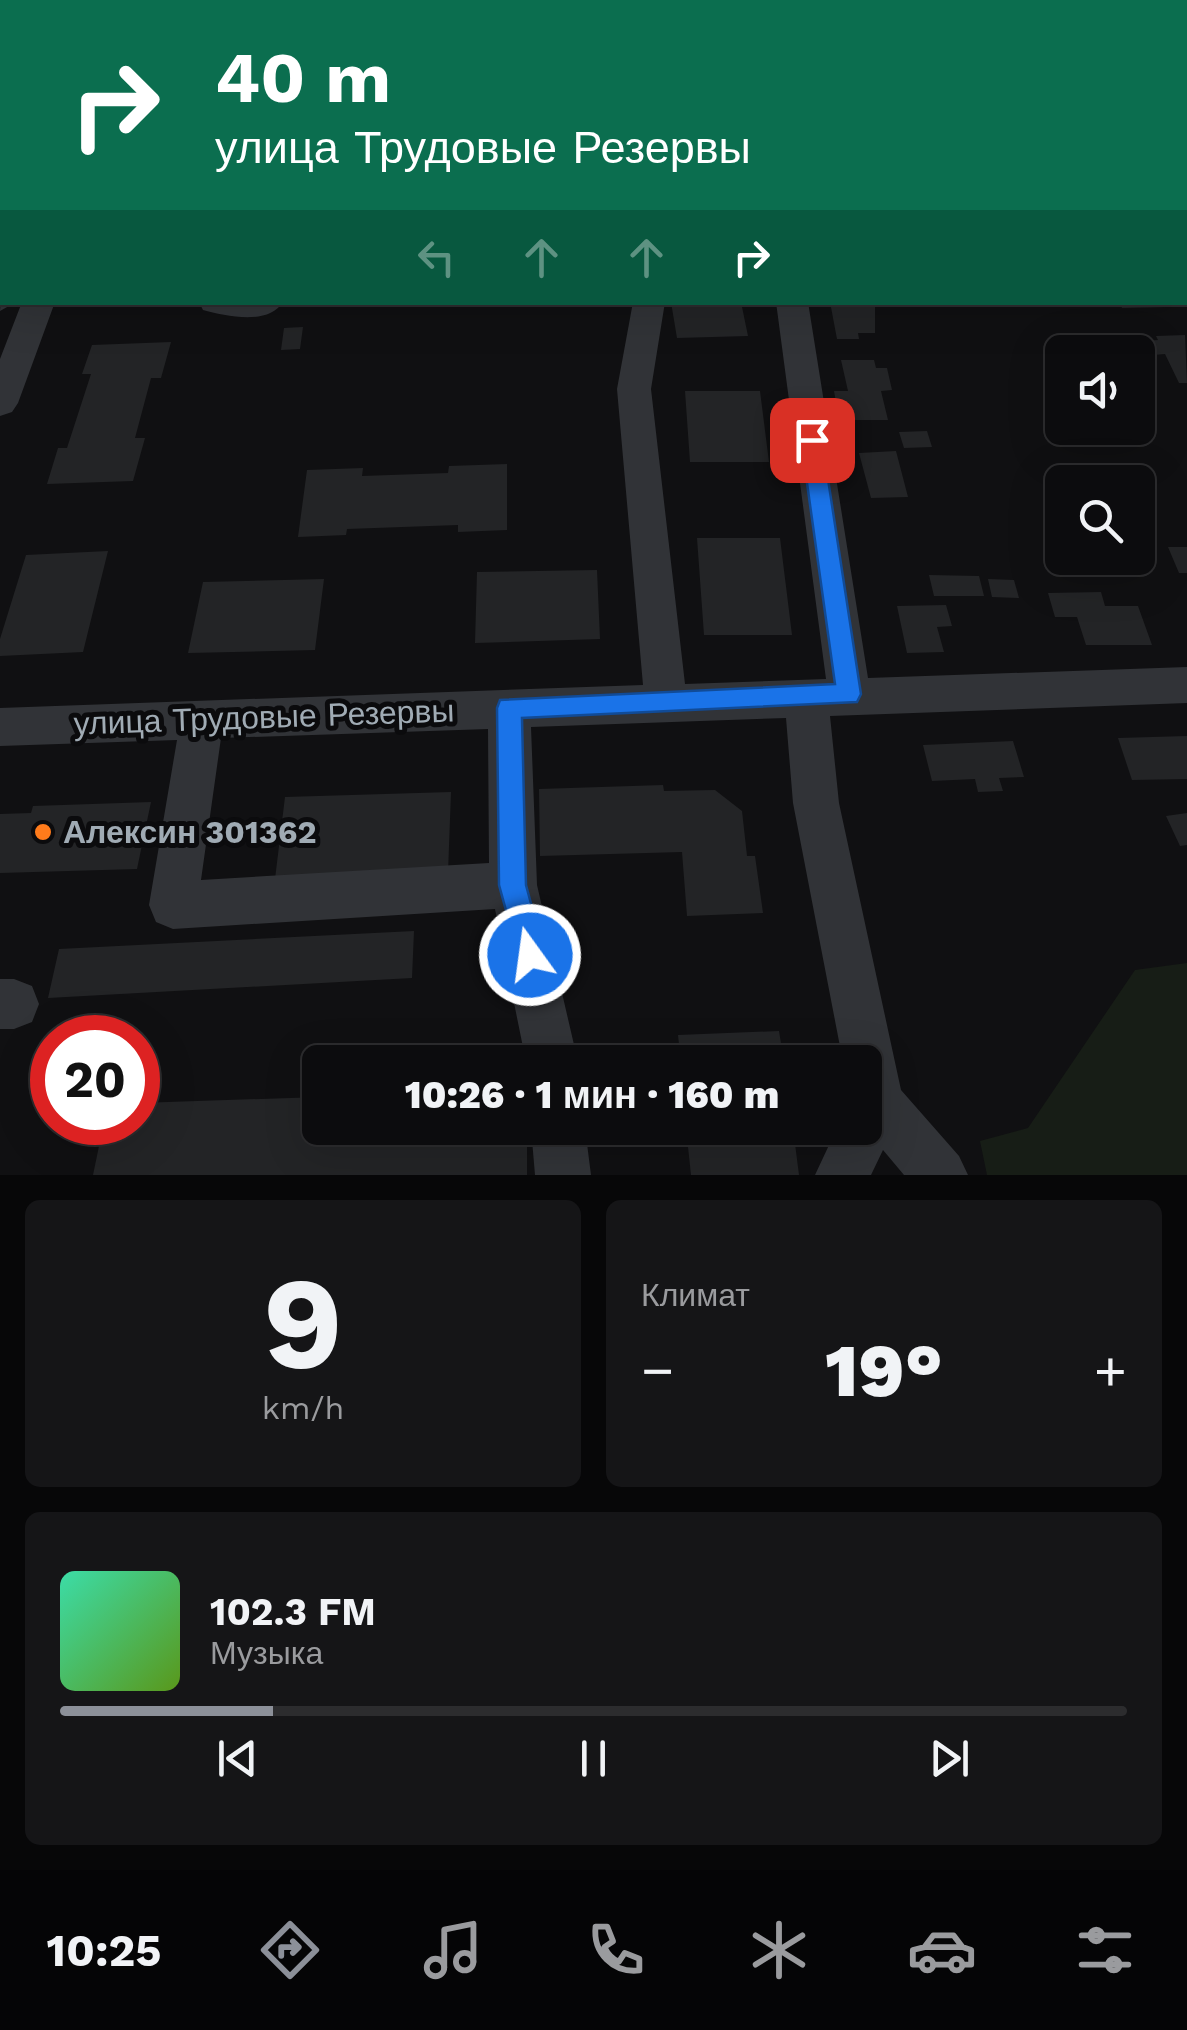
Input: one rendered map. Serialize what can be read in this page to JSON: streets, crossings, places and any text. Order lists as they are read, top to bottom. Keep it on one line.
{"streets":{"street":["улица Трудовые Резервы"]},"places":["Алексин 301362"],"page":{"turn":["40 m","улица Трудовые Резервы"],"limit":"20","trip":"10:26 · 1 мин · 160 m","tile":[["9","km/h"],"Климат"],"heat":["−","19°","+"],"song":["102.3 FM","Музыка"],"tabs":"10:25"}}
